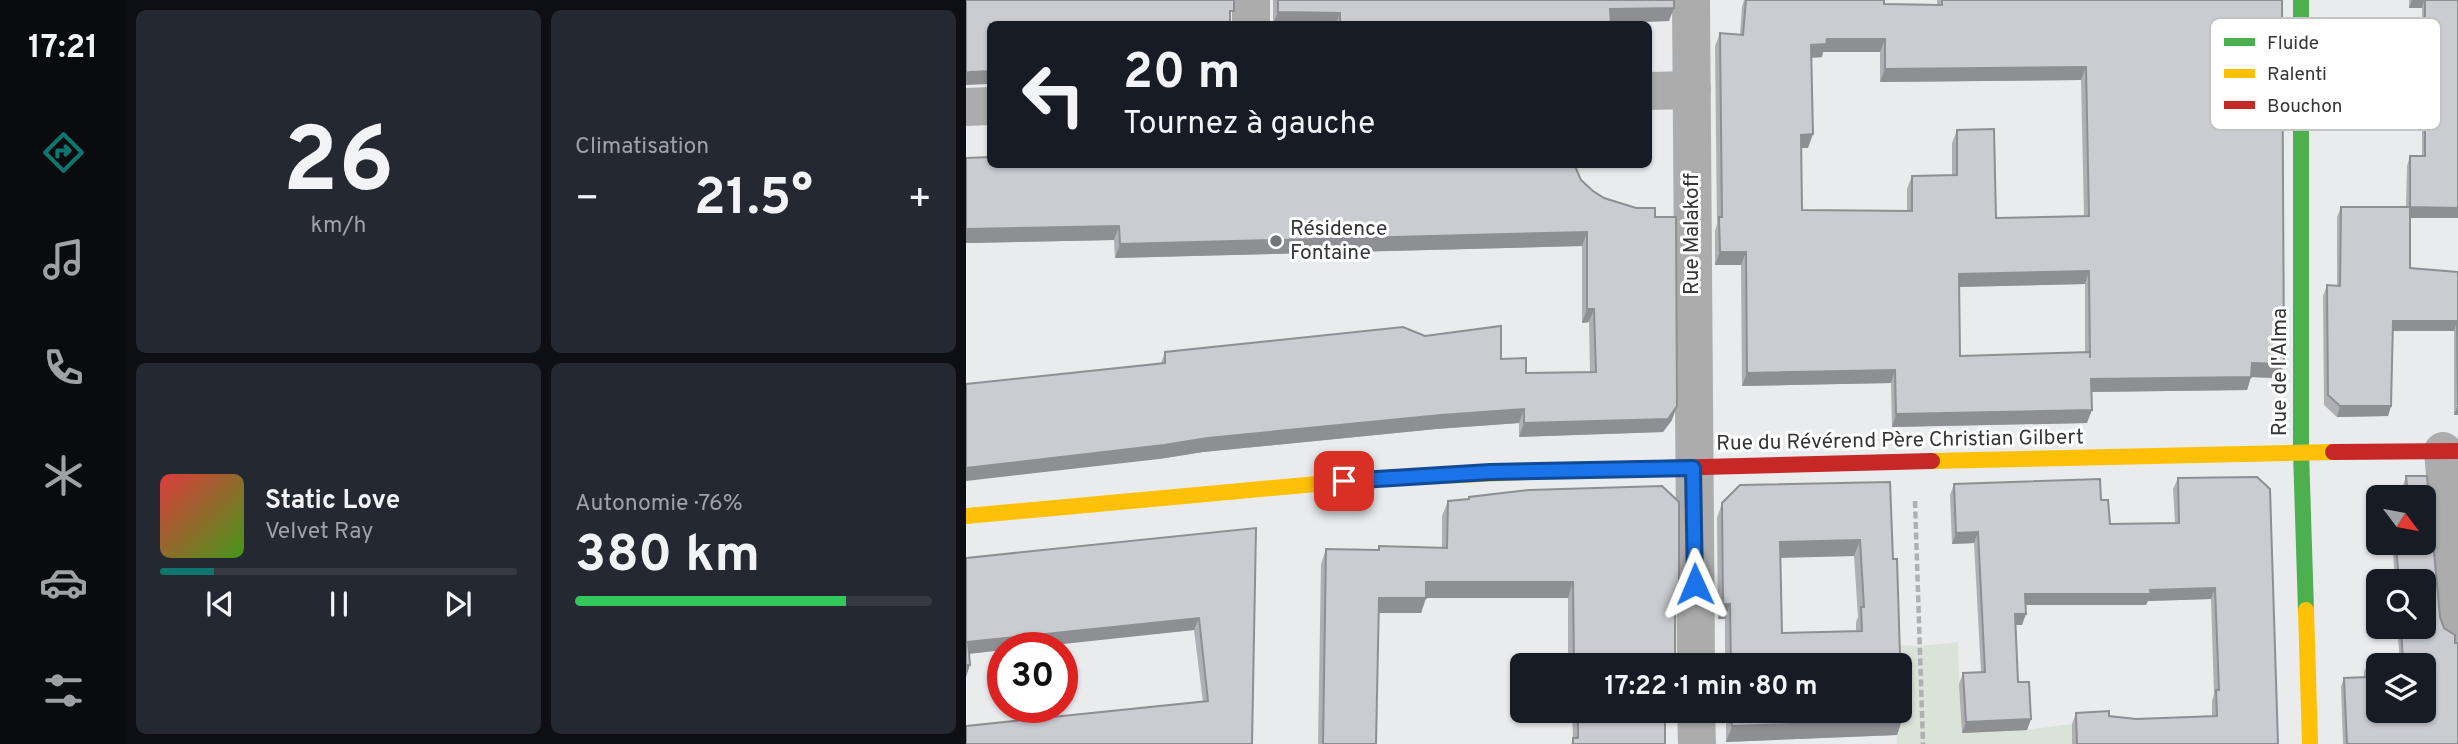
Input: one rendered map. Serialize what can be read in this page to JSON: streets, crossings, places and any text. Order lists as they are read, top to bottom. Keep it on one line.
{"streets":{"street":["Rue Malakoff","Rue de l'Alma","Rue du Révérend Père Christian Gilbert"]},"crossings":[["Rue Malakoff","Rue du Révérend Père Christian Gilbert"],["Rue de l'Alma","Rue du Révérend Père Christian Gilbert"]],"places":["Résidence Fontaine"],"legend":["Fluide","Ralenti","Bouchon"],"north":"bottom right","page":{"tabs":"17:21","tile":[["26","km/h"],"Climatisation",["Autonomie · 76%","380 km"]],"turn":["20 m","Tournez à gauche"],"heat":["−","21.5°","+"],"song":["Static Love","Velvet Ray"],"limit":"30","trip":"17:22 · 1 min · 80 m"}}
